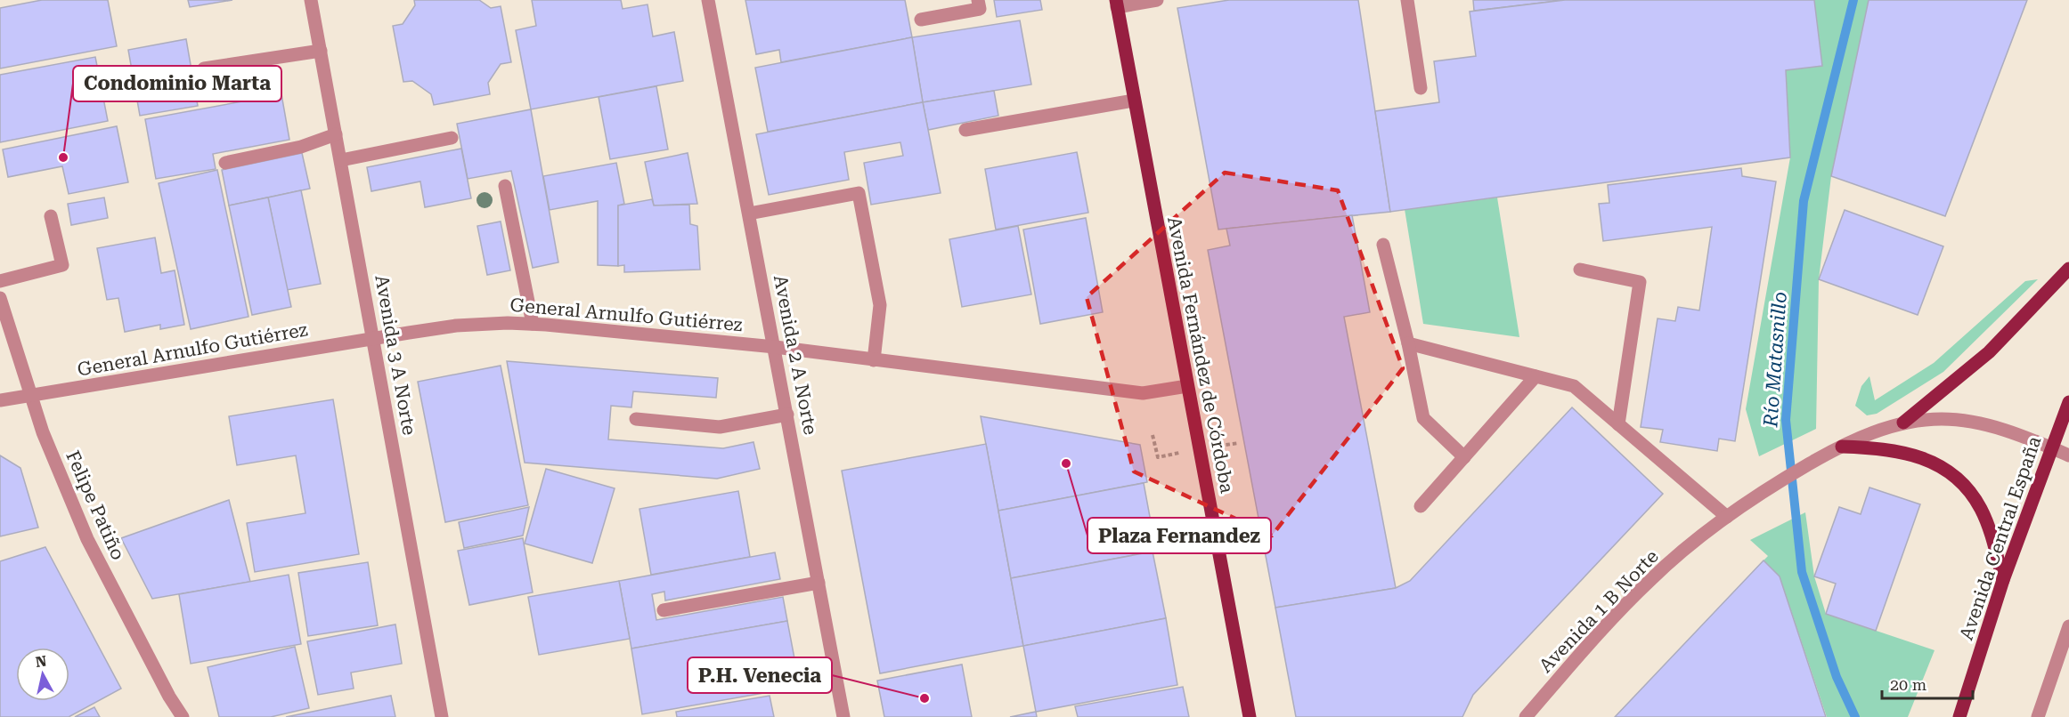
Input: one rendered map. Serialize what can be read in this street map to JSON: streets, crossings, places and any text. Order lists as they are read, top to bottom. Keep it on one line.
{"streets":{"main road":["Avenida Fernández de Córdoba","Avenida Central España"],"street":["General Arnulfo Gutiérrez","Avenida 3 A Norte","Avenida 2 A Norte","Felipe Patiño","Avenida 1 B Norte"]},"crossings":[["General Arnulfo Gutiérrez","Avenida 3 A Norte"],["General Arnulfo Gutiérrez","Avenida 2 A Norte"],["General Arnulfo Gutiérrez","Avenida Fernández de Córdoba"],["General Arnulfo Gutiérrez","Felipe Patiño"],["Avenida Central España","Avenida 1 B Norte"]],"water":["Río Matasnillo"],"places":["Condominio Marta","Plaza Fernandez","P.H. Venecia"],"scale_bar":"20 m","north":"top"}
